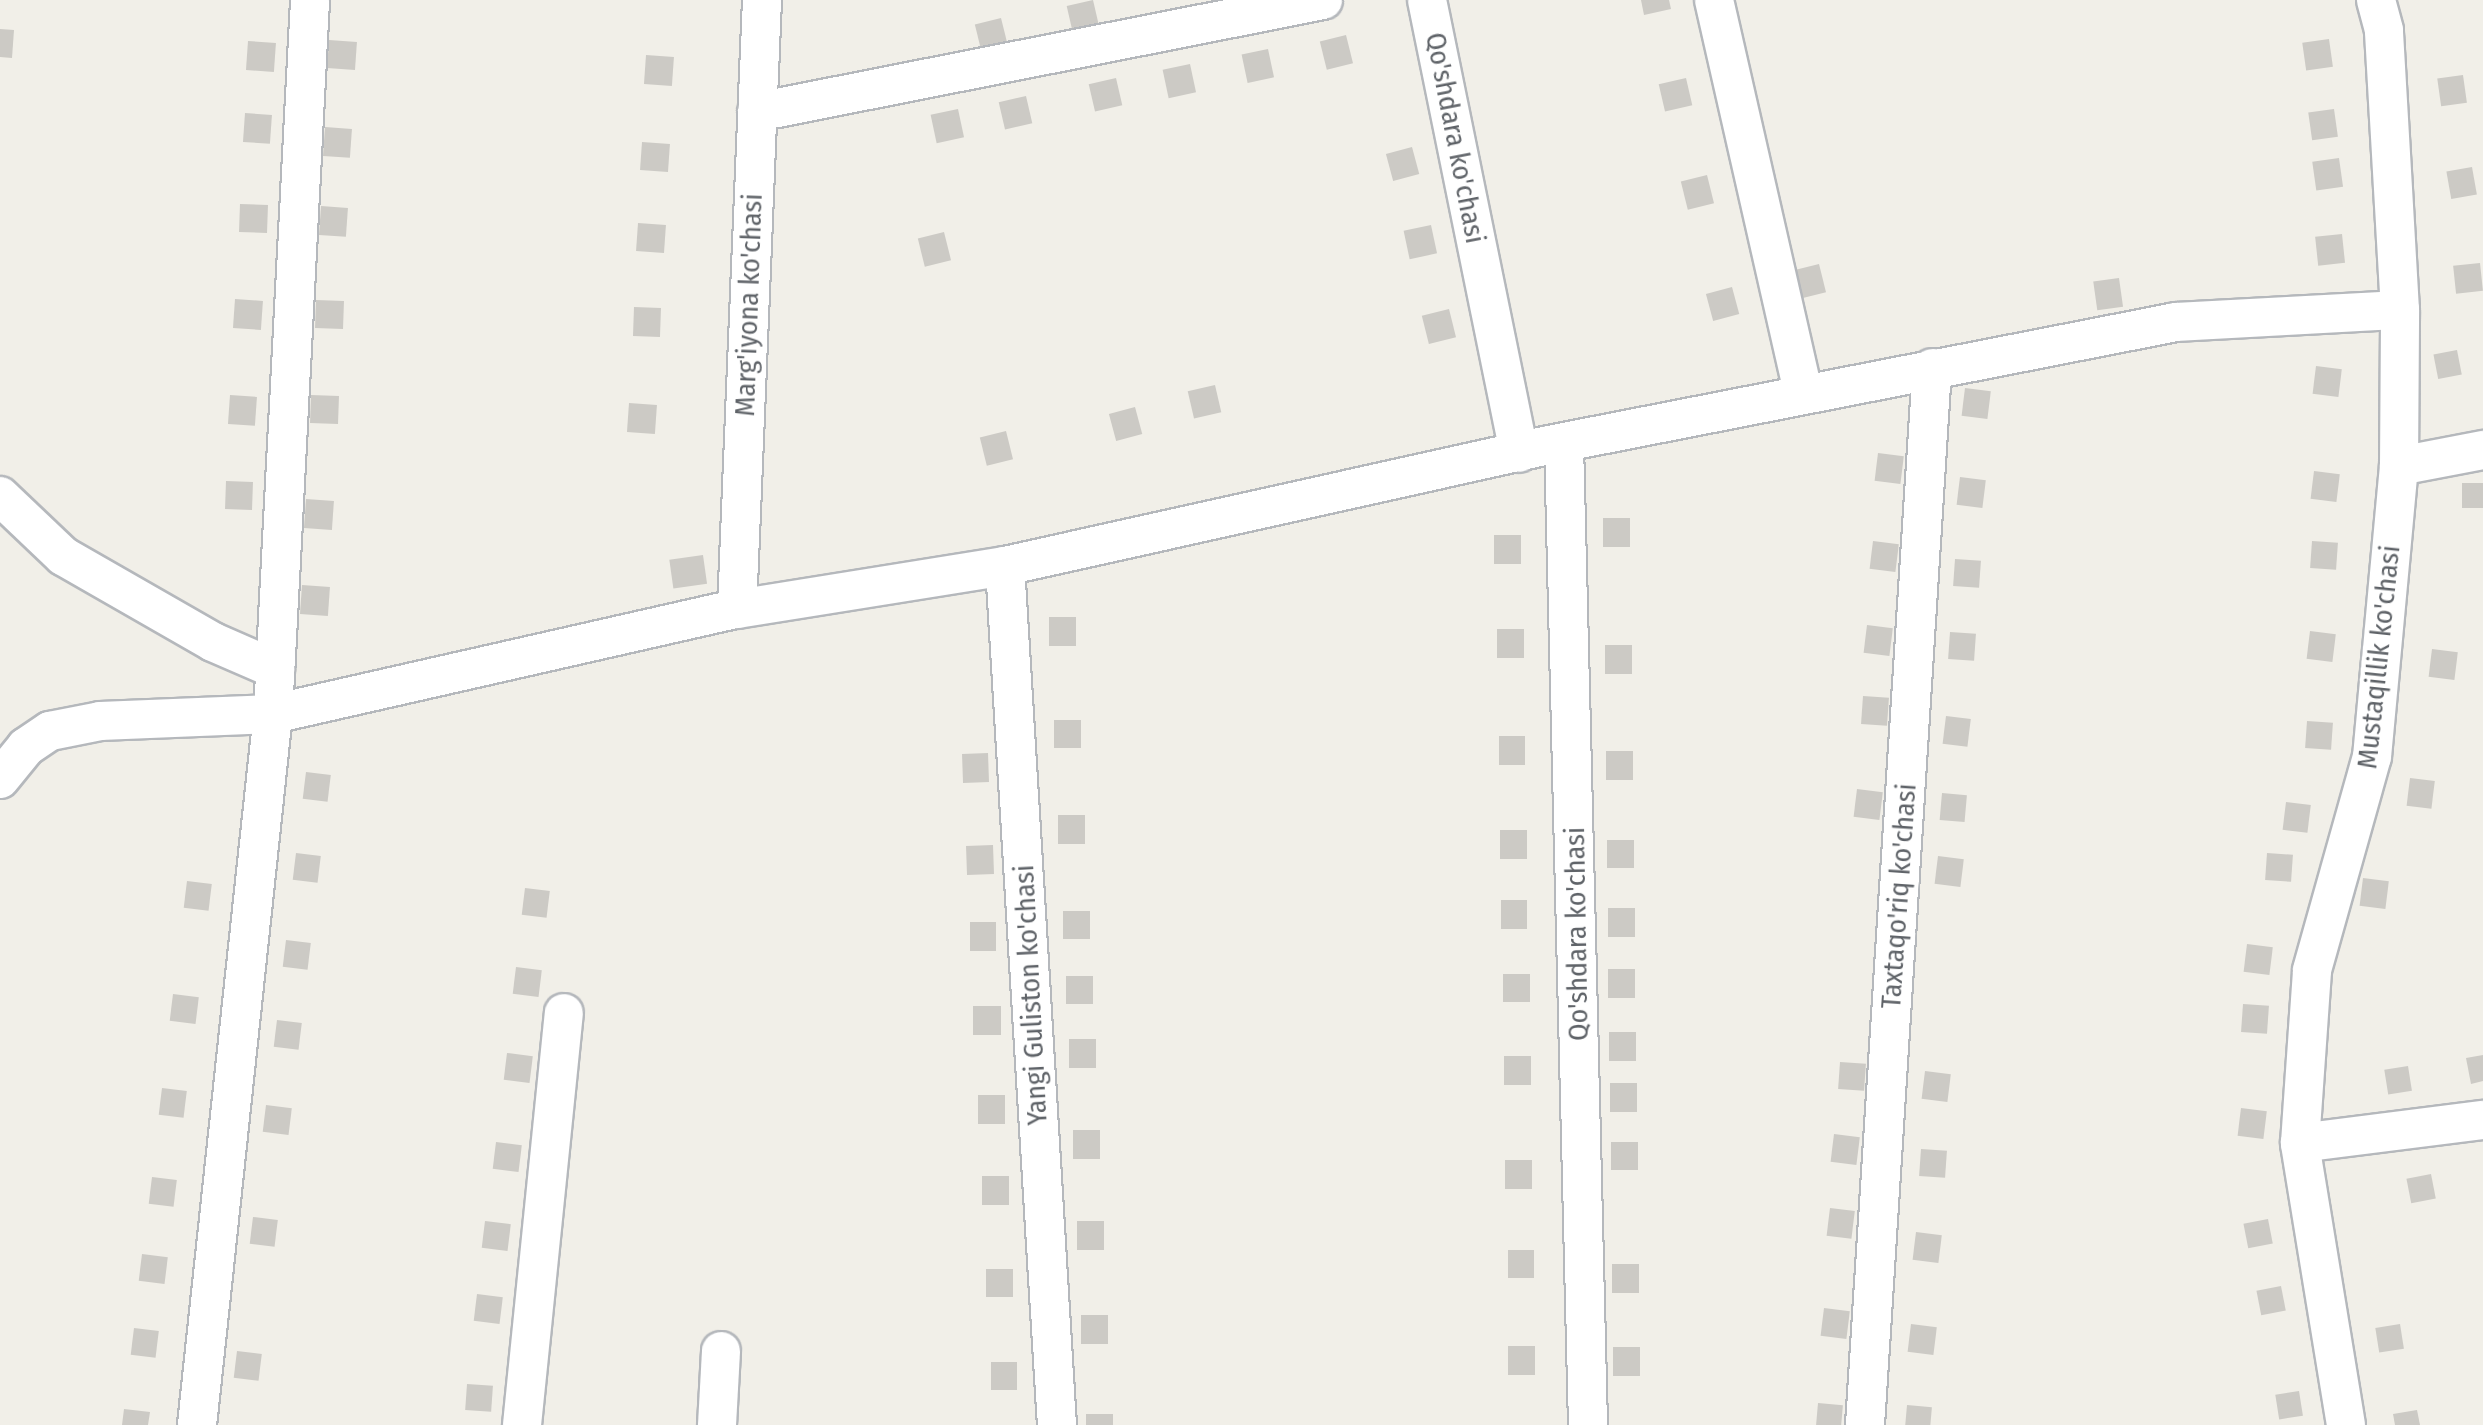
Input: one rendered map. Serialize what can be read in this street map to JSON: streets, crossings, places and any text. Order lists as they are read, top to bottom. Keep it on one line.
{"streets":{"street":["Qo'shdara ko'chasi","Marg'iyona ko'chasi","Mustaqillik ko'chasi","Taxtaqo'riq ko'chasi","Yangi Guliston ko'chasi"]}}
